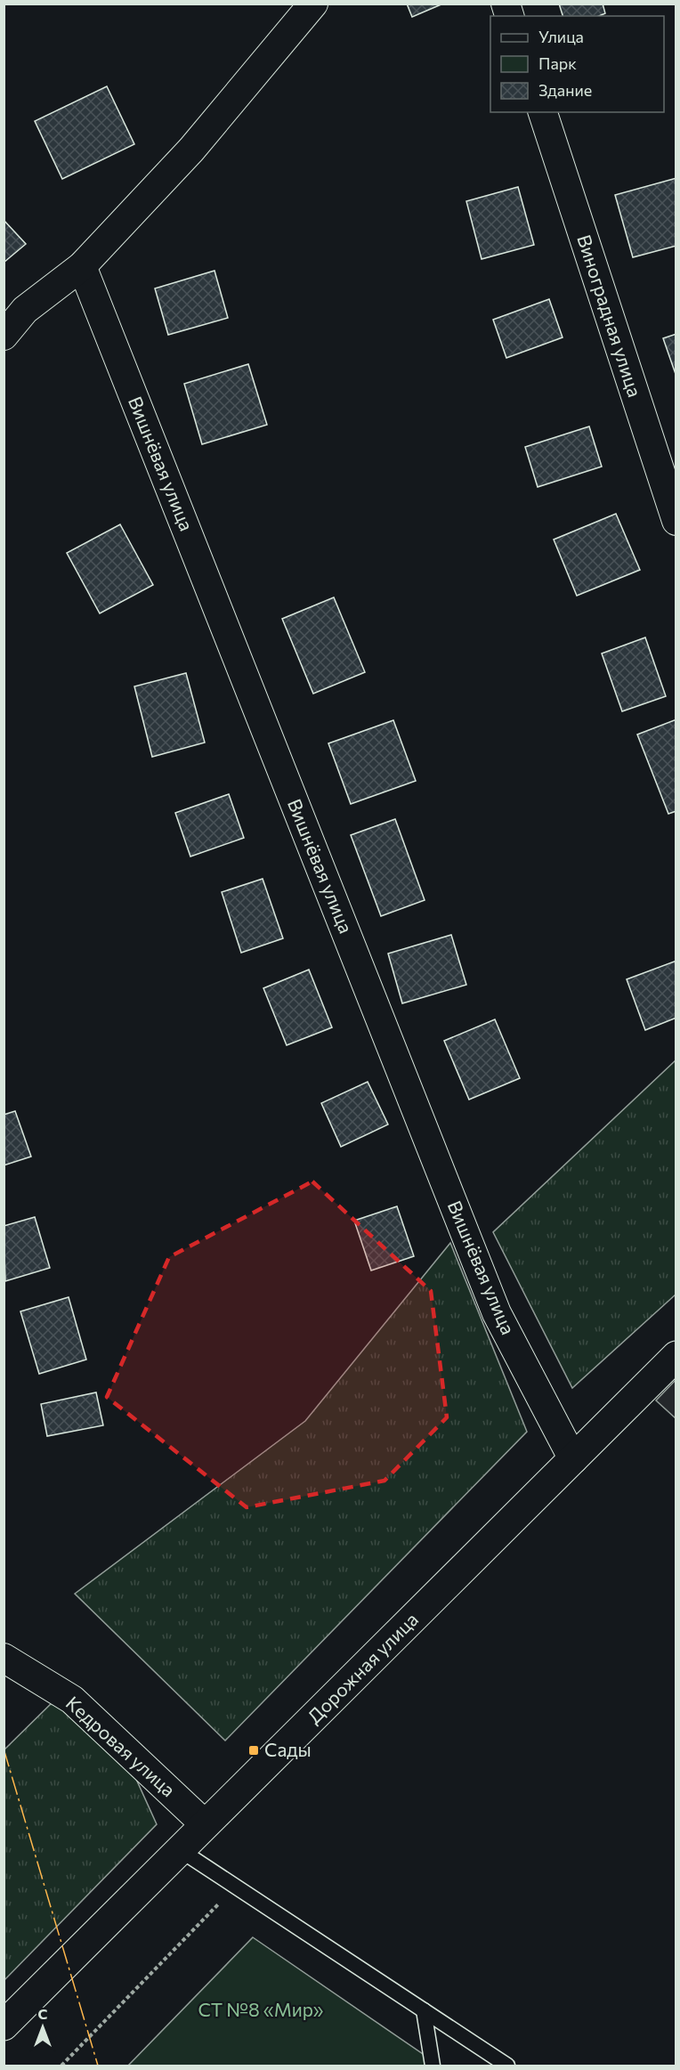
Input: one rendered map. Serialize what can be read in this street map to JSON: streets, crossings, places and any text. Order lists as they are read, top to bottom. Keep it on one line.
{"streets":{"main road":["Дорожная улица"],"street":["Виноградная улица","Вишнёвая улица","Кедровая улица"]},"crossings":[["Вишнёвая улица","Дорожная улица"],["Дорожная улица","Кедровая улица"]],"parks":["СТ №8 «Мир»"],"places":{"transit":["Сады"]},"legend":["Улица","Парк","Здание"],"north":"top"}
